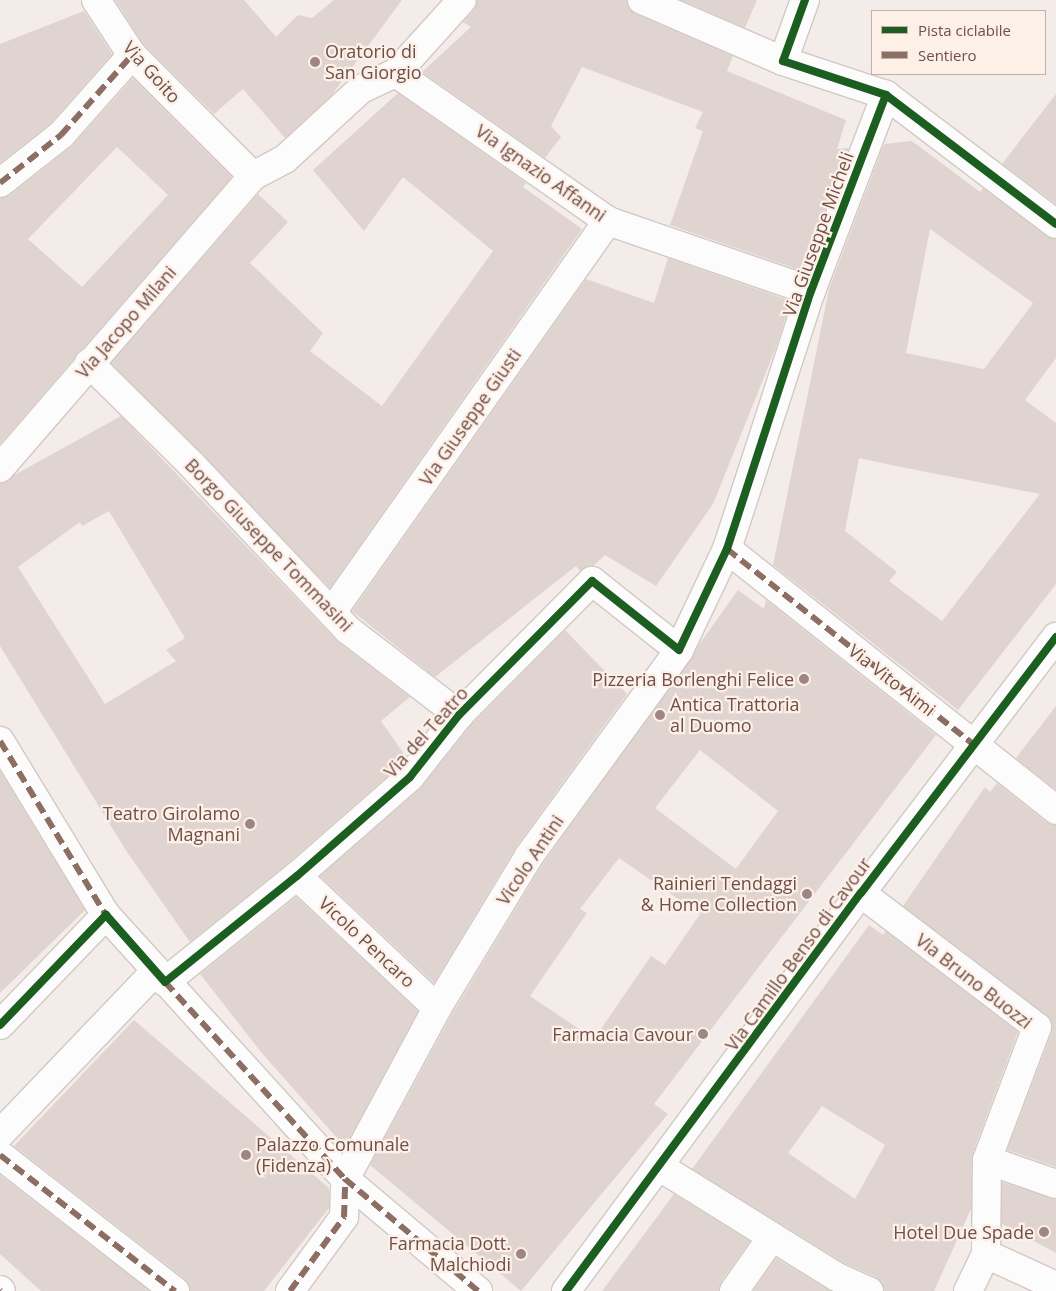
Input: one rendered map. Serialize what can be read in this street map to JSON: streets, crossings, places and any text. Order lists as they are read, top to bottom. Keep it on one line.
{"streets":{"street":["Via Goito","Via Ignazio Affanni","Via Giuseppe Micheli","Via Jacopo Milani","Via Giuseppe Giusti","Borgo Giuseppe Tommasini","Via Vito Aimi","Via del Teatro","Vicolo Antini","Vicolo Pencaro","Via Camillo Benso di Cavour","Via Bruno Buozzi"]},"crossings":[["Via Goito","Via Jacopo Milani"],["Via Ignazio Affanni","Via Giuseppe Micheli"],["Via Ignazio Affanni","Via Giuseppe Giusti"],["Via Giuseppe Micheli","Via Vito Aimi"],["Via Giuseppe Micheli","Vicolo Antini"],["Via Jacopo Milani","Borgo Giuseppe Tommasini"],["Via Giuseppe Giusti","Borgo Giuseppe Tommasini"],["Borgo Giuseppe Tommasini","Via del Teatro"],["Via Vito Aimi","Vicolo Antini"],["Via Vito Aimi","Via Camillo Benso di Cavour"],["Via del Teatro","Vicolo Antini"],["Via del Teatro","Vicolo Pencaro"],["Vicolo Antini","Vicolo Pencaro"],["Via Camillo Benso di Cavour","Via Bruno Buozzi"]],"places":["Oratorio di San Giorgio","Pizzeria Borlenghi Felice","Antica Trattoria al Duomo","Teatro Girolamo Magnani","Rainieri Tendaggi & Home Collection","Farmacia Cavour","Palazzo Comunale (Fidenza)","Hotel Due Spade","Farmacia Dott. Malchiodi"],"legend":["Pista ciclabile","Sentiero"]}
